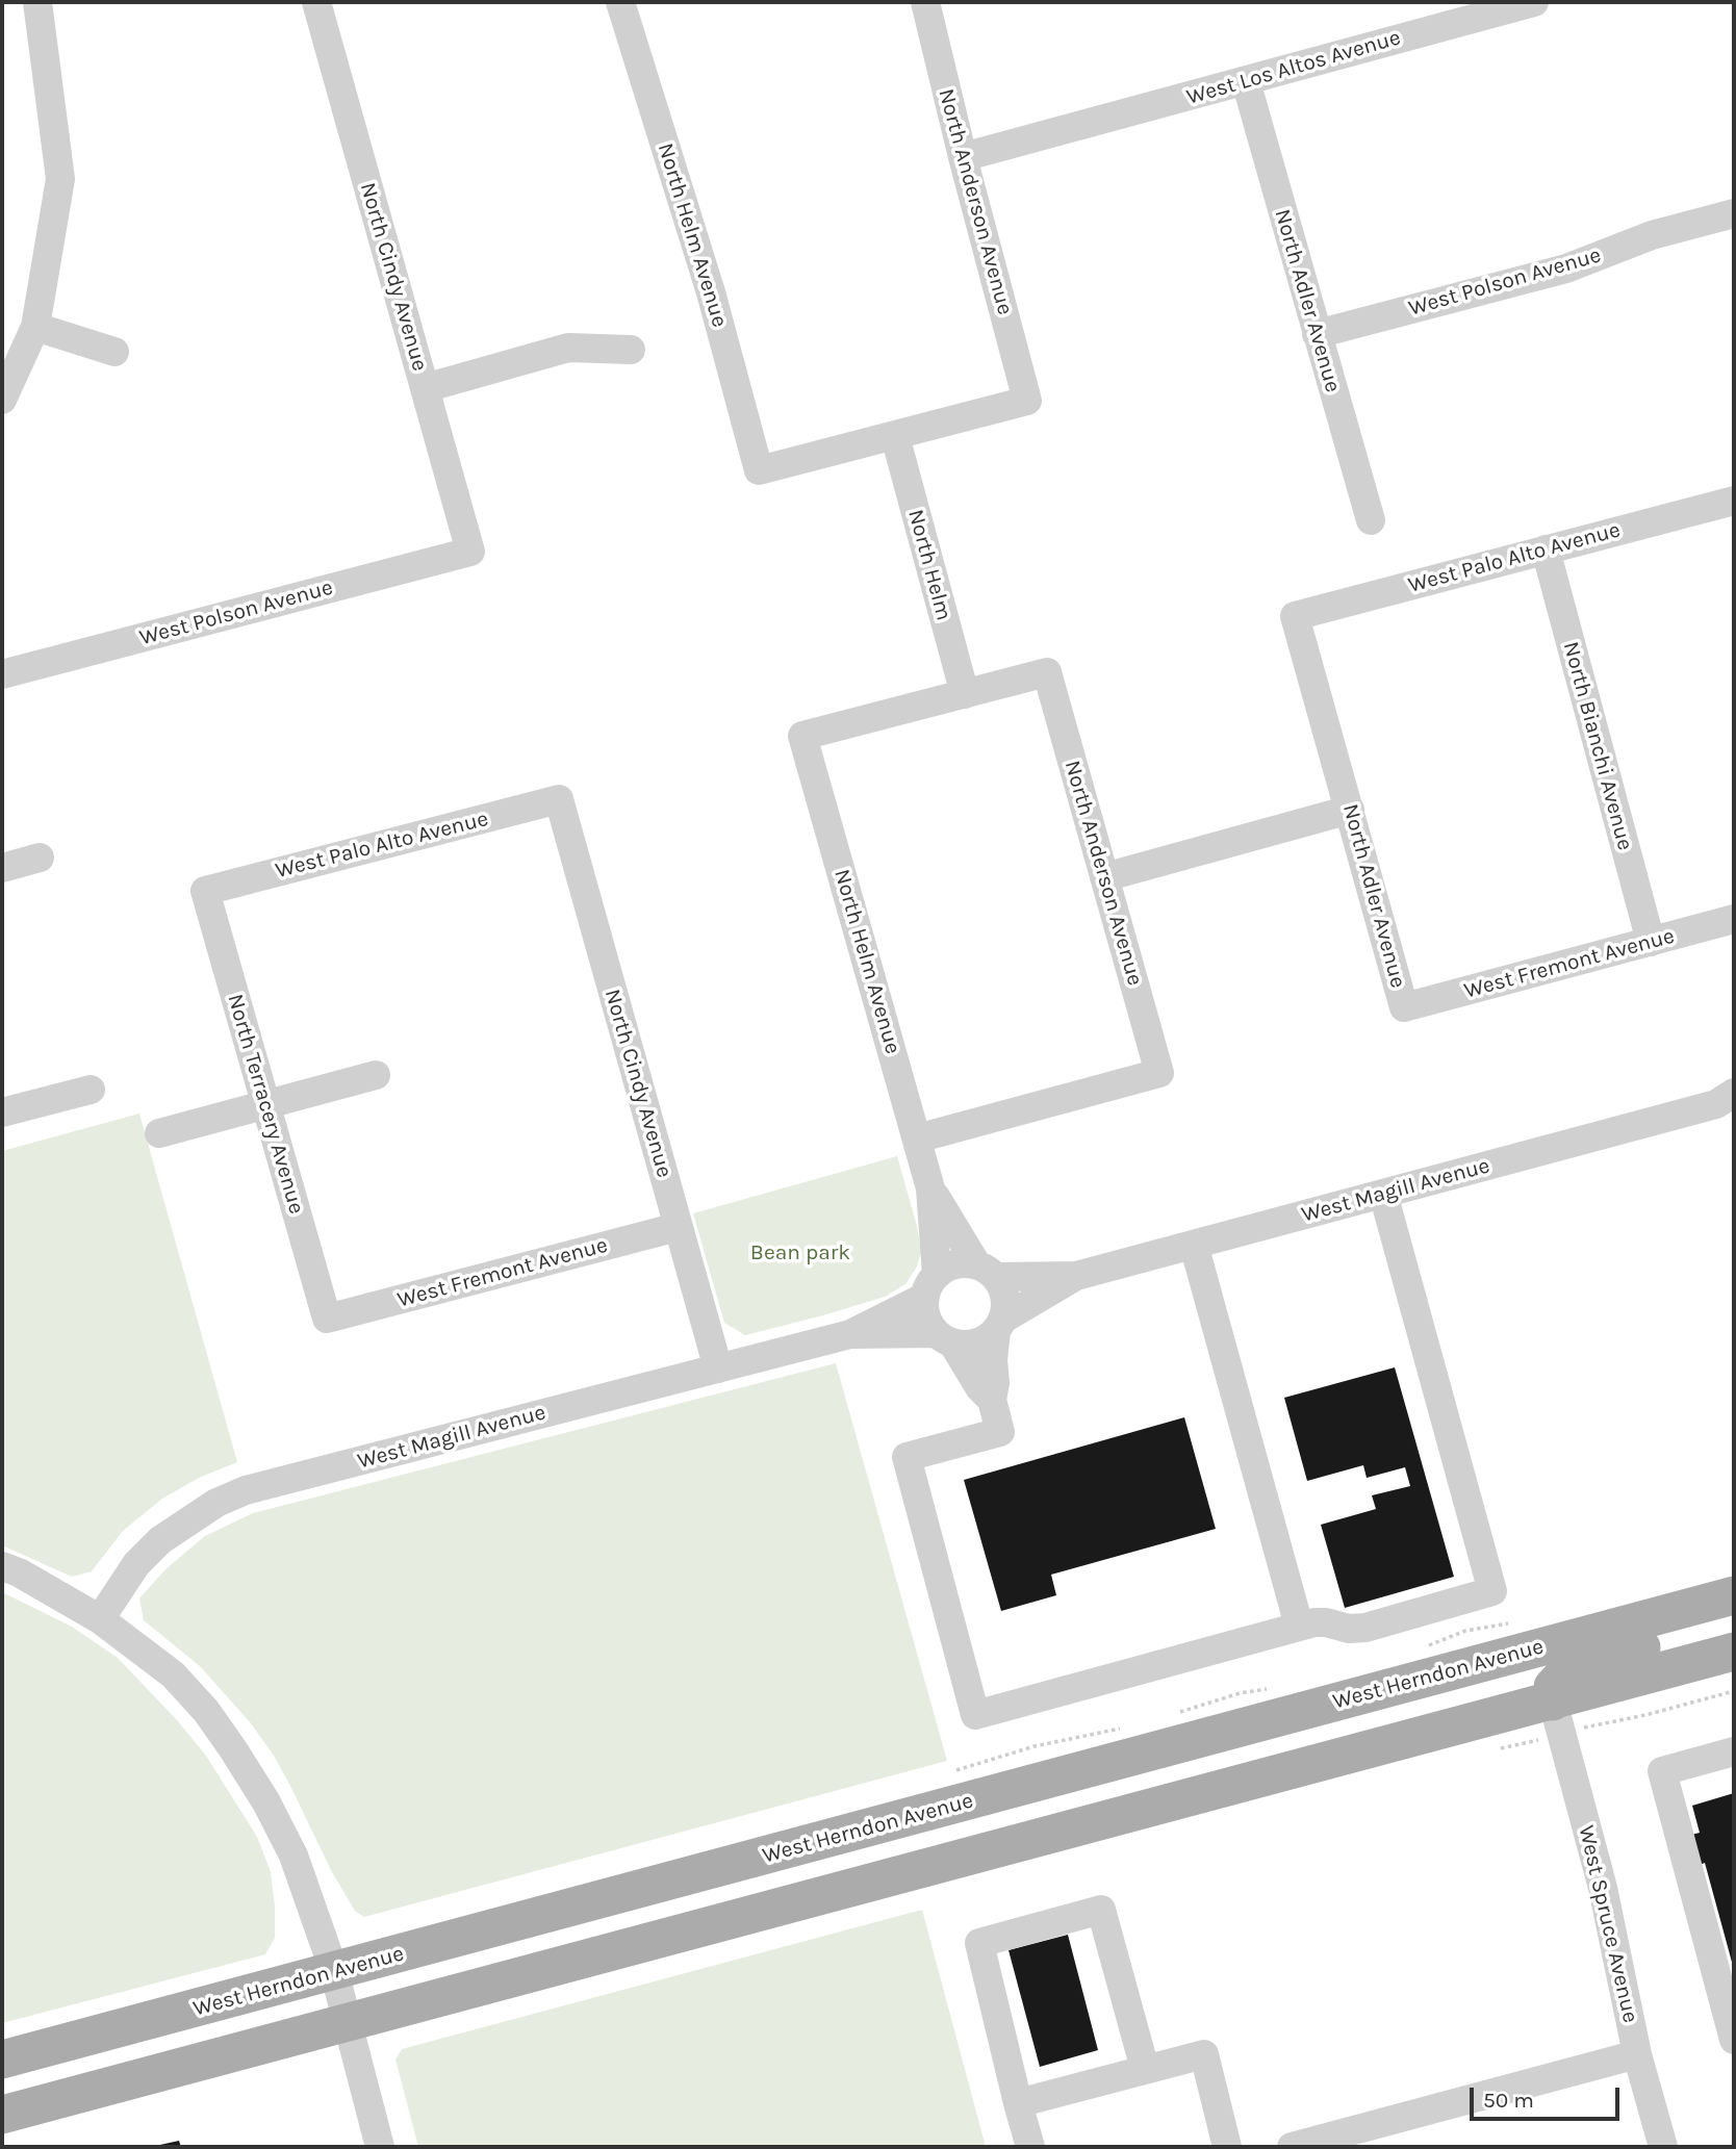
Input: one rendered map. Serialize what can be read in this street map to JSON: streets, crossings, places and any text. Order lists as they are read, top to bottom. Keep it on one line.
{"streets":{"main road":["West Herndon Avenue"],"street":["West Los Altos Avenue","North Anderson Avenue","North Helm Avenue","North Cindy Avenue","West Polson Avenue","North Adler Avenue","West Palo Alto Avenue","North Helm","North Bianchi Avenue","West Fremont Avenue","North Terracery Avenue","West Magill Avenue","West Spruce Avenue"]},"crossings":[["West Los Altos Avenue","North Anderson Avenue"],["West Los Altos Avenue","North Adler Avenue"],["North Anderson Avenue","North Helm Avenue"],["North Anderson Avenue","North Helm"],["North Helm Avenue","North Helm"],["North Helm Avenue","West Magill Avenue"],["North Cindy Avenue","West Polson Avenue"],["North Cindy Avenue","West Palo Alto Avenue"],["North Cindy Avenue","West Fremont Avenue"],["North Cindy Avenue","West Magill Avenue"],["West Polson Avenue","North Adler Avenue"],["North Adler Avenue","West Palo Alto Avenue"],["North Adler Avenue","West Fremont Avenue"],["West Palo Alto Avenue","North Bianchi Avenue"],["West Palo Alto Avenue","North Terracery Avenue"],["North Bianchi Avenue","West Fremont Avenue"],["West Fremont Avenue","North Terracery Avenue"]],"parks":["Bean park"],"scale_bar":"50 m"}
